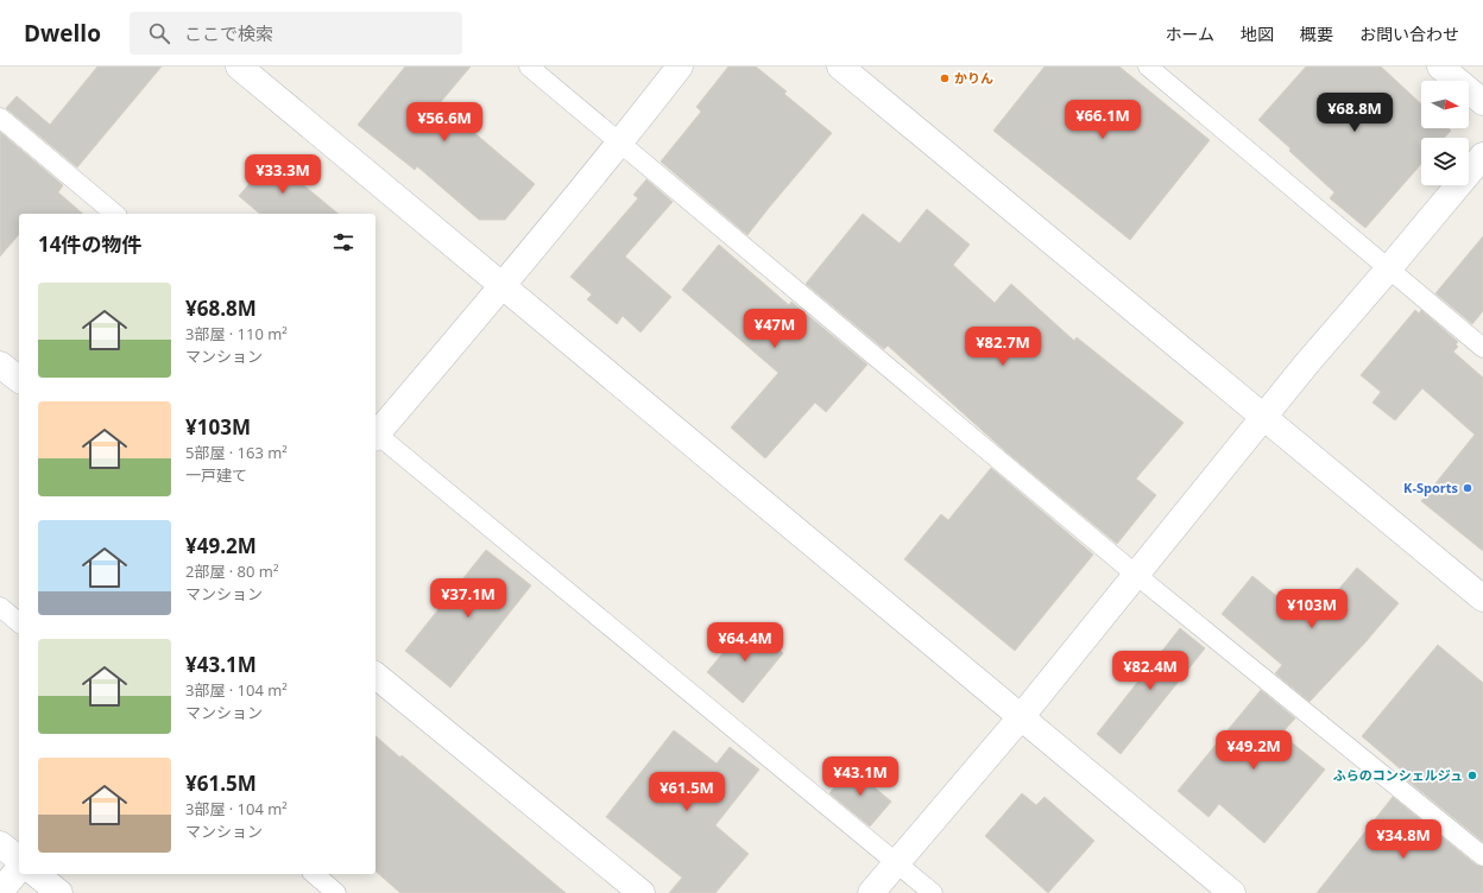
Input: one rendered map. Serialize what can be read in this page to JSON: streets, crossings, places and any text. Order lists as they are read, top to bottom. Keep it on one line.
{"places":["かりん","K-Sports","ふらのコンシェルジュ"],"north":"right","page":{"header":"Dwello","search":"ここで検索","nav":["ホーム","地図","概要","お問い合わせ"],"price":["¥68.8M","¥66.1M","¥56.6M","¥33.3M","¥47M","¥82.7M","¥37.1M","¥103M","¥64.4M","¥82.4M","¥49.2M","¥43.1M","¥61.5M","¥34.8M"],"heading":"14件の物件","list":[{"name":"¥68.8M","note":"3部屋 · 110 m² · マンション"},{"name":"¥103M","note":"5部屋 · 163 m² · 一戸建て"},{"name":"¥49.2M","note":"2部屋 · 80 m² · マンション"},{"name":"¥43.1M","note":"3部屋 · 104 m² · マンション"},{"name":"¥61.5M","note":"3部屋 · 104 m² · マンション"}]}}
